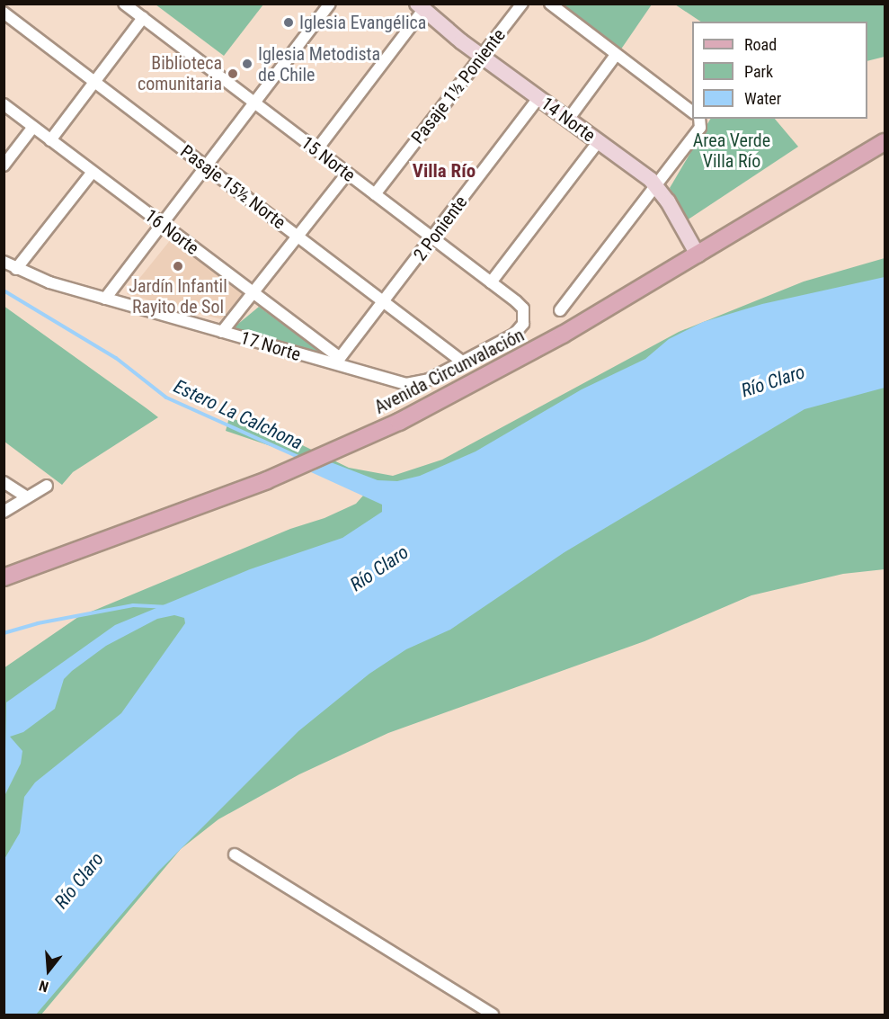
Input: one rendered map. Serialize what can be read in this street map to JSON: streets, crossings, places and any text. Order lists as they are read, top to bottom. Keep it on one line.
{"streets":{"main road":["Avenida Circunvalación"],"street":["Pasaje 1½ Poniente","14 Norte","15 Norte","Pasaje 15½ Norte","2 Poniente","16 Norte","17 Norte"]},"crossings":[["Pasaje 1½ Poniente","14 Norte"],["Pasaje 1½ Poniente","15 Norte"],["14 Norte","2 Poniente"],["14 Norte","Avenida Circunvalación"],["15 Norte","2 Poniente"],["15 Norte","17 Norte"],["Pasaje 15½ Norte","2 Poniente"],["Pasaje 15½ Norte","17 Norte"],["2 Poniente","16 Norte"]],"districts":["Villa Río"],"water":["Río Claro","Estero La Calchona"],"parks":["Area Verde Villa Río"],"places":["Iglesia Evangélica","Iglesia Metodista de Chile","Biblioteca comunitaria","Jardín Infantil Rayito de Sol"],"legend":["Road","Park","Water"],"north":"bottom"}
